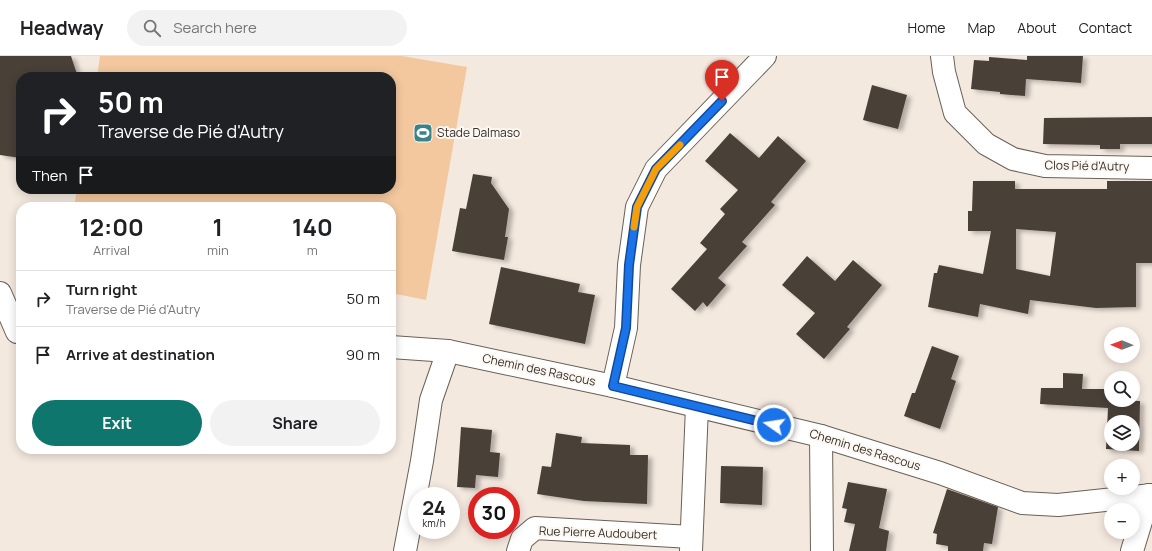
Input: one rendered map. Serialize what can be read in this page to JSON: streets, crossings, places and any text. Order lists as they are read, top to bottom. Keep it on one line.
{"streets":{"street":["Clos Pié d'Autry","Chemin des Rascous","Rue Pierre Audoubert"]},"crossings":[["Chemin des Rascous","Rue Pierre Audoubert"]],"places":{"sports":["Stade Dalmaso"]},"north":"left","page":{"header":"Headway","search":"Search here","nav":["Home","Map","About","Contact"],"turn":["50 m","Traverse de Pié d'Autry"],"then":"Then","eta":["12:00","Arrival","1","min","140","m"],"list":[{"name":"Turn right","note":"Traverse de Pié d'Autry","value":"50 m"},{"name":"Arrive at destination","value":"90 m"}],"map_buttons":["+","−"],"buttons":["Exit","Share"],"speed":"24 km/h","limit":"30"}}
